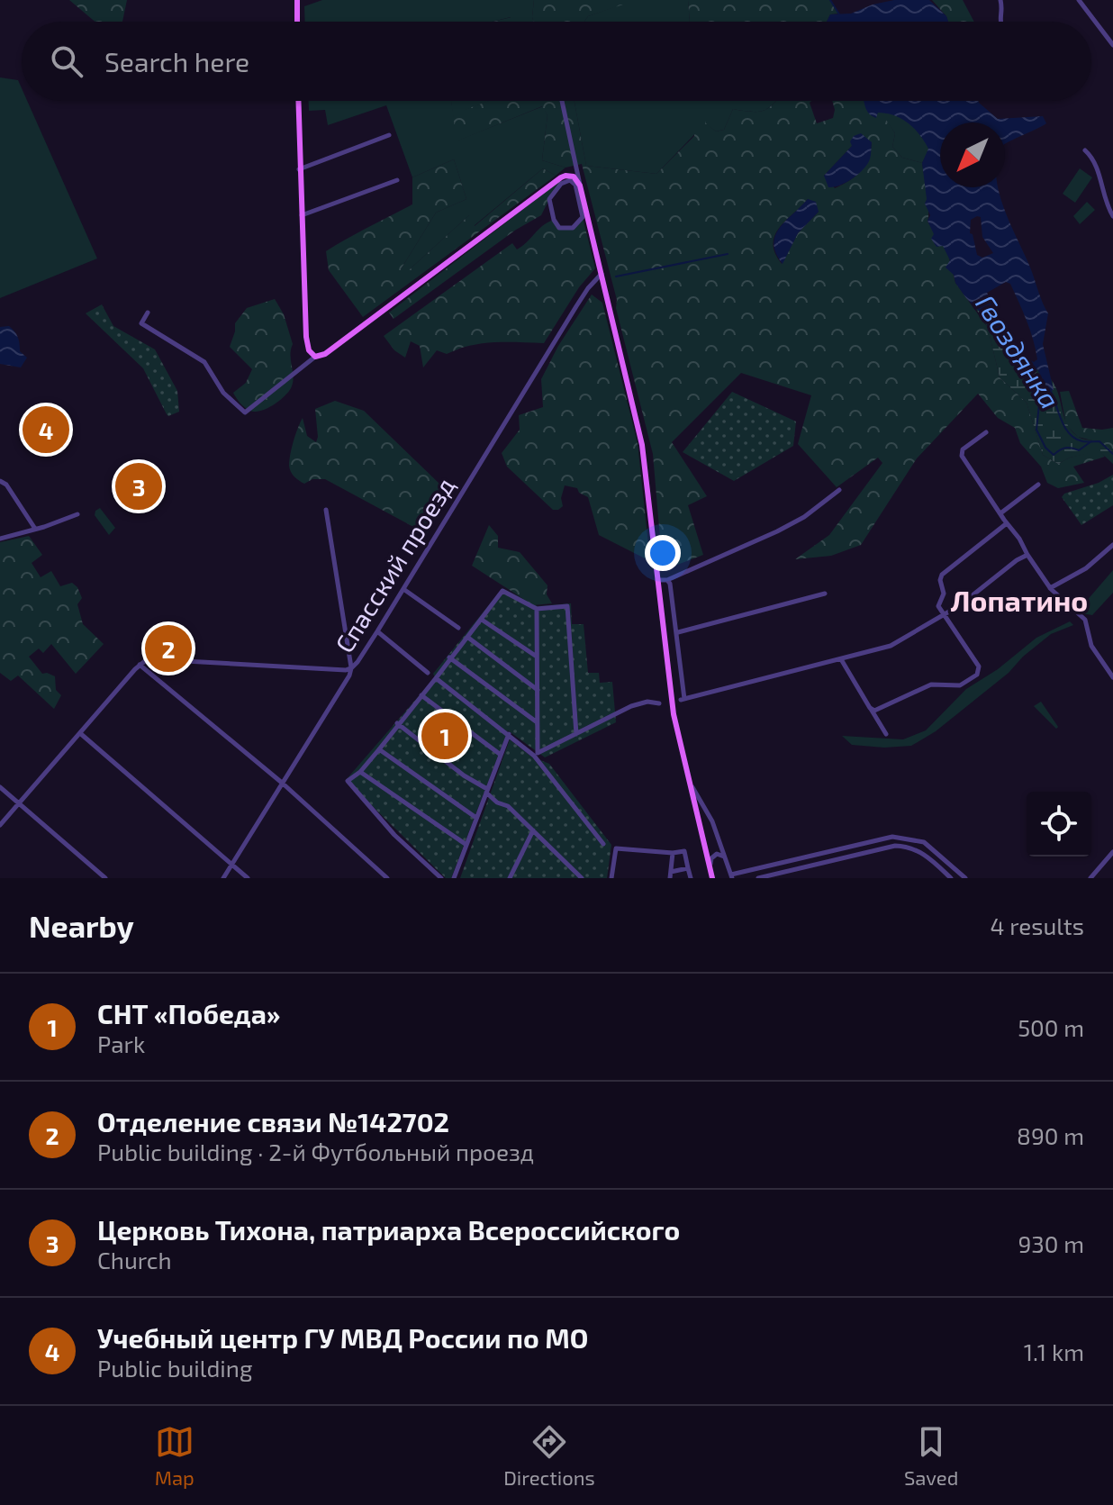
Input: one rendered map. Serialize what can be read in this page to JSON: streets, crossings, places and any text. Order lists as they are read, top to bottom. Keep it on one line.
{"streets":{"street":["Спасский проезд"]},"districts":["Лопатино"],"water":["Гвоздянка"],"north":"bottom left","page":{"search":"Search here","pins":["4","3","2","1"],"heading":["Nearby","4 results"],"list":[{"mark":"1","name":"СНТ «Победа»","note":"Park","value":"500 m"},{"mark":"2","name":"Отделение связи №142702","note":"Public building · 2-й Футбольный проезд","value":"890 m"},{"mark":"3","name":"Церковь Тихона, патриарха Всероссийского","note":"Church","value":"930 m"},{"mark":"4","name":"Учебный центр ГУ МВД России по МО","note":"Public building","value":"1.1 km"}],"nav":["Map","Directions","Saved"]}}
